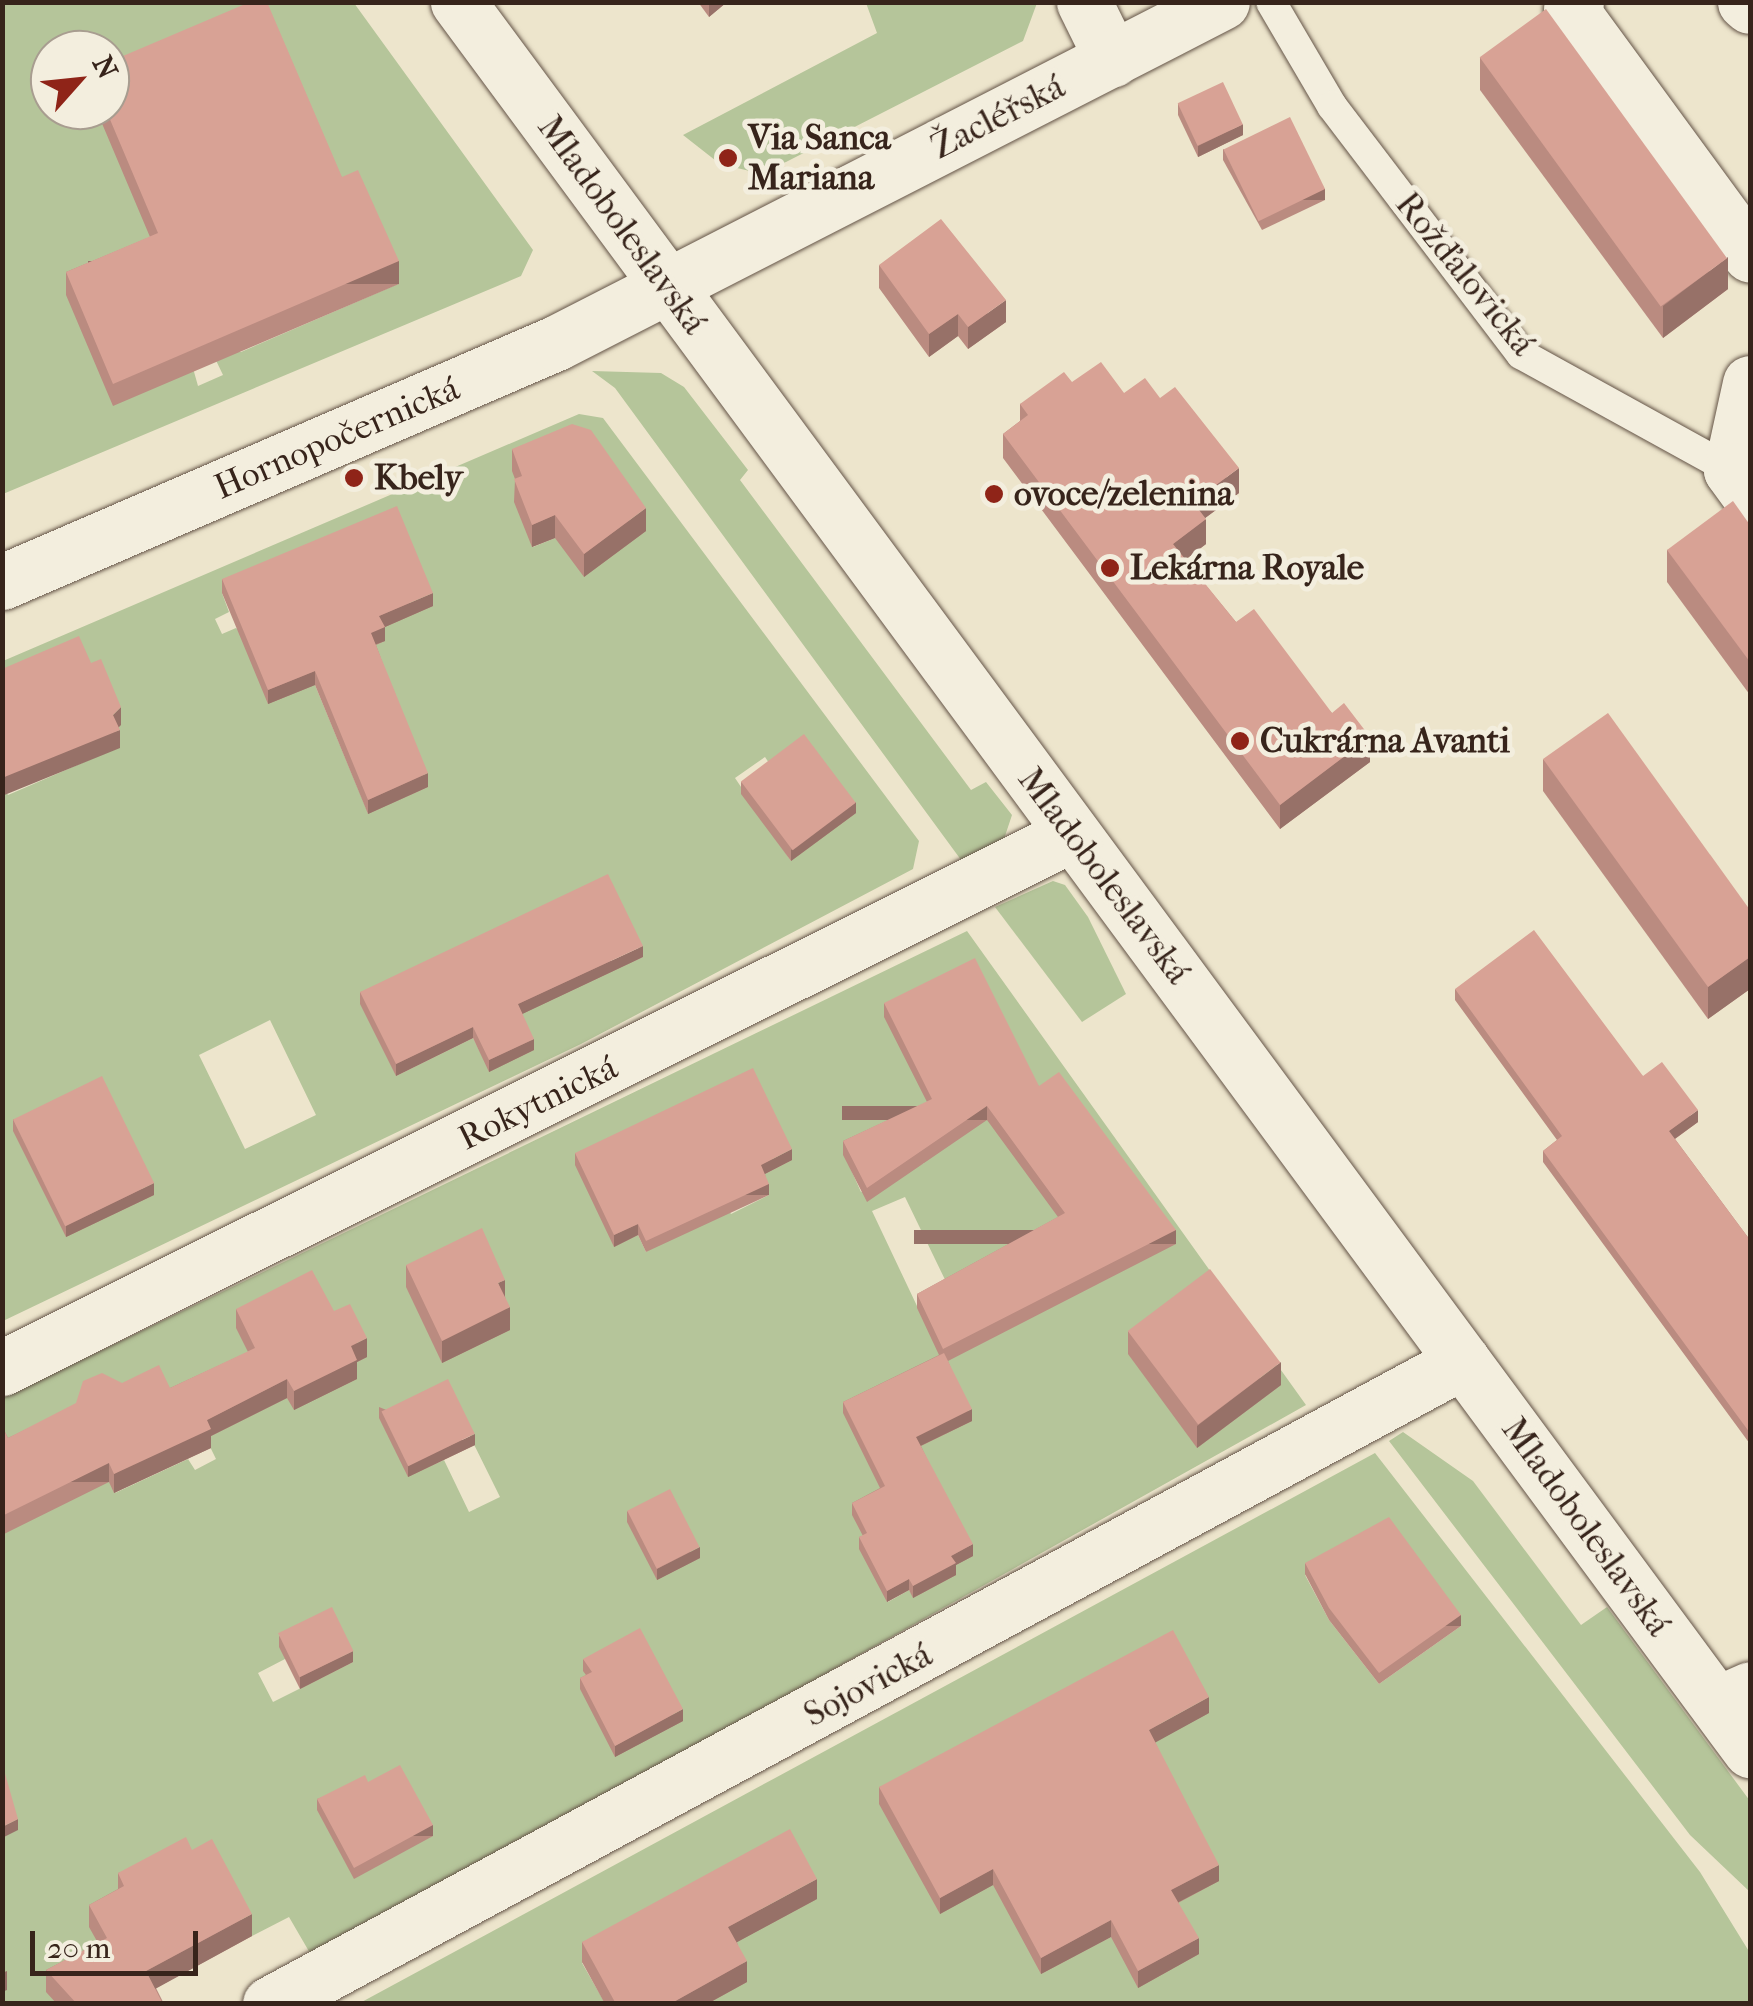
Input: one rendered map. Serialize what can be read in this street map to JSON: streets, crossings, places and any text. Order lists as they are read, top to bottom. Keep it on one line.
{"streets":{"street":["Žacléřská","Mladoboleslavská","Rožďalovická","Hornopočernická","Rokytnická","Sojovická"]},"crossings":[["Žacléřská","Mladoboleslavská"],["Žacléřská","Hornopočernická"],["Mladoboleslavská","Hornopočernická"],["Mladoboleslavská","Rokytnická"],["Mladoboleslavská","Sojovická"]],"places":["Via Sanca Mariana","Kbely","ovoce/zelenina","Lekárna Royale","Cukrárna Avanti"],"scale_bar":"20 m","north":"top right"}
